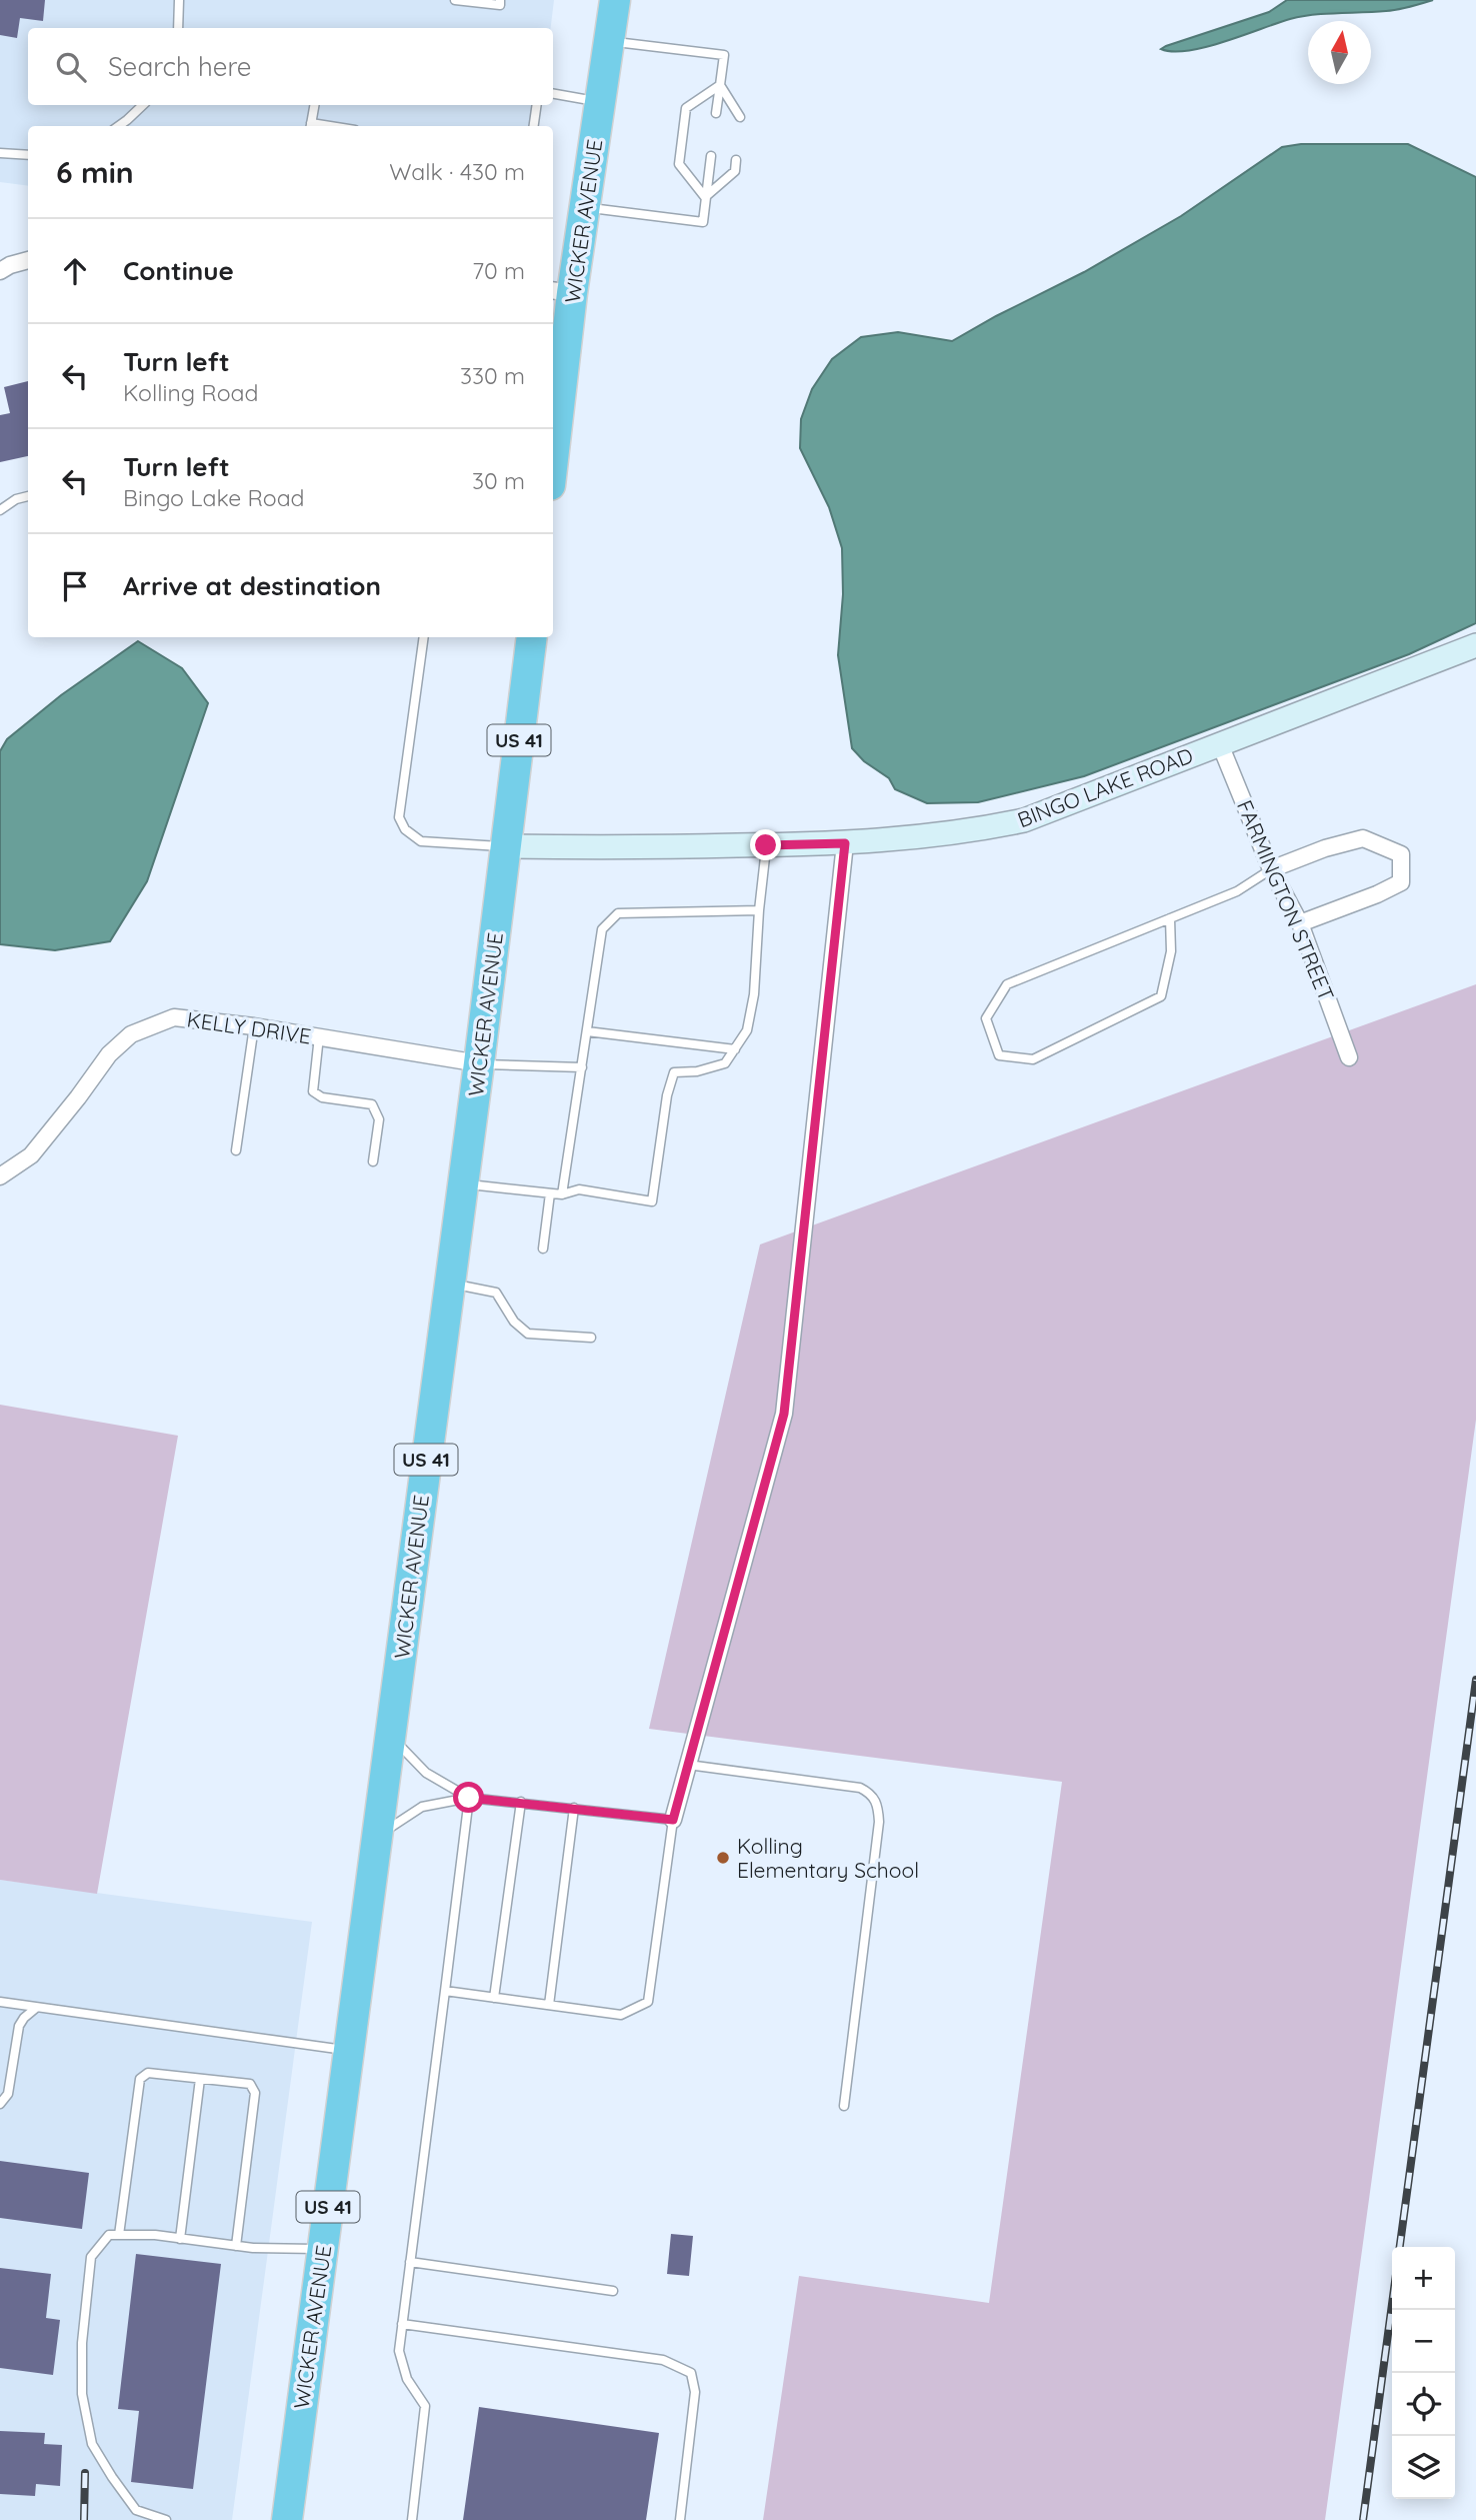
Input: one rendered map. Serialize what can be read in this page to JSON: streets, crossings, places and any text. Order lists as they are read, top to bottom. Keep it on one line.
{"streets":{"highway":["WICKER AVENUE","US 41"],"street":["BINGO LAKE ROAD","FARMINGTON STREET","KELLY DRIVE"]},"crossings":[["WICKER AVENUE","BINGO LAKE ROAD"],["WICKER AVENUE","KELLY DRIVE"],["BINGO LAKE ROAD","FARMINGTON STREET"]],"places":["Kolling Elementary School"],"north":"top","page":{"search":"Search here","heading":["6 min","Walk · 430 m"],"list":[["Continue","70 m"],["Turn left","Kolling Road","330 m"],["Turn left","Bingo Lake Road","30 m"],"Arrive at destination"],"map_buttons":["+","−"]}}
